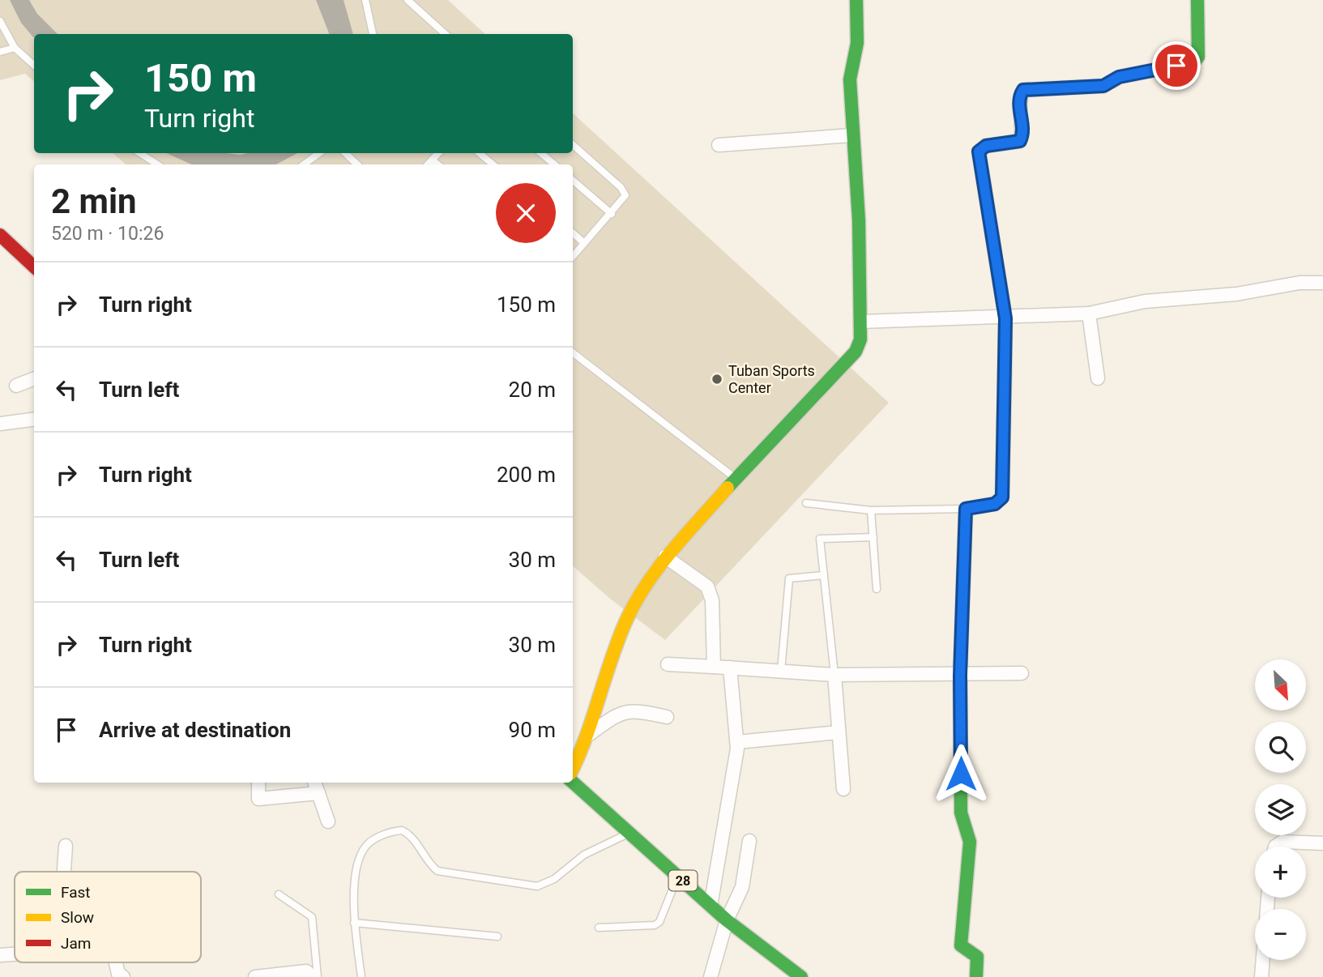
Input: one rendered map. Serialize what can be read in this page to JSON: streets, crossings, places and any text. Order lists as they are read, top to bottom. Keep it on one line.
{"streets":{"main road":["28"]},"places":["Tuban Sports Center"],"legend":["Fast","Slow","Jam"],"north":"bottom right","page":{"turn":["150 m","Turn right"],"heading":["2 min","520 m · 10:26"],"list":[{"name":"Turn right","value":"150 m"},{"name":"Turn left","value":"20 m"},{"name":"Turn right","value":"200 m"},{"name":"Turn left","value":"30 m"},{"name":"Turn right","value":"30 m"},{"name":"Arrive at destination","value":"90 m"}],"map_buttons":["+","−"]}}
